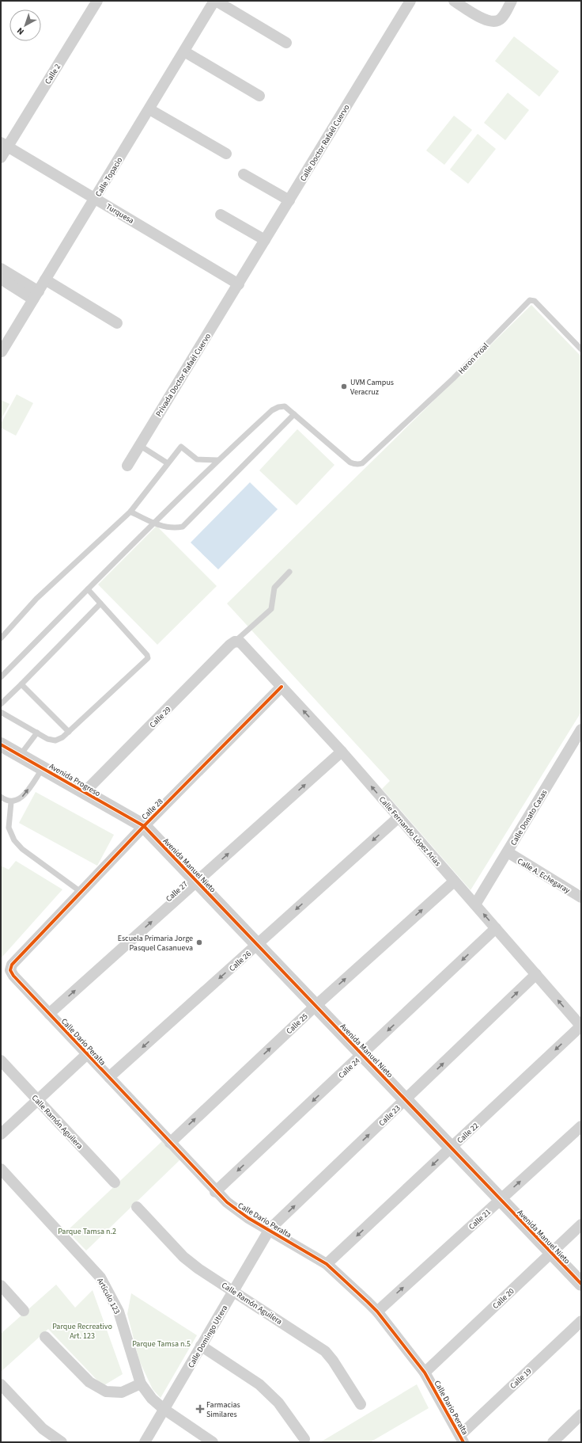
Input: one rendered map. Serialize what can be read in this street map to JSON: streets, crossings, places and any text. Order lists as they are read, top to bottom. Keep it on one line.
{"streets":{"street":["Calle 2","Calle Doctor Rafaél Cuervo","Calle Topacio","Turquesa","Privada Doctor Rafaél Cuervo","Calle 29","Avenida Progreso","Calle 28","Calle Donato Casas","Calle Fernando López Arias","Avenida Manuel Nieto","Calle A. Echegaray","Calle 27","Calle 26","Calle 25","Calle Dario Peralta","Calle 24","Calle 23","Calle Ramón Aguilera","Calle 22","Calle 21","Artículo 123","Calle 20","Calle Domingo Utrera","Calle 19"],"lane":["Heron Proal"]},"crossings":[["Calle 2","Turquesa"],["Calle Doctor Rafaél Cuervo","Turquesa"],["Calle Doctor Rafaél Cuervo","Privada Doctor Rafaél Cuervo"],["Calle Topacio","Turquesa"],["Turquesa","Privada Doctor Rafaél Cuervo"],["Calle 29","Avenida Progreso"],["Calle 29","Calle Fernando López Arias"],["Avenida Progreso","Calle 28"],["Avenida Progreso","Avenida Manuel Nieto"],["Calle 28","Calle Fernando López Arias"],["Calle 28","Avenida Manuel Nieto"],["Calle 28","Calle Dario Peralta"],["Calle Donato Casas","Calle Fernando López Arias"],["Calle Donato Casas","Calle A. Echegaray"],["Calle Fernando López Arias","Calle 27"],["Calle Fernando López Arias","Calle 26"],["Calle Fernando López Arias","Calle 25"],["Calle Fernando López Arias","Calle 24"],["Calle Fernando López Arias","Calle 23"],["Calle Fernando López Arias","Calle 22"],["Avenida Manuel Nieto","Calle 27"],["Avenida Manuel Nieto","Calle 26"],["Avenida Manuel Nieto","Calle 25"],["Avenida Manuel Nieto","Calle 24"],["Avenida Manuel Nieto","Calle 23"],["Avenida Manuel Nieto","Calle 22"],["Avenida Manuel Nieto","Calle 21"],["Avenida Manuel Nieto","Calle 20"],["Calle 27","Calle Dario Peralta"],["Calle 26","Calle Dario Peralta"],["Calle 25","Calle Dario Peralta"],["Calle Dario Peralta","Calle 24"],["Calle Dario Peralta","Calle 23"],["Calle Dario Peralta","Calle 22"],["Calle Dario Peralta","Calle 21"],["Calle Dario Peralta","Calle 20"],["Calle Dario Peralta","Calle Domingo Utrera"],["Calle Dario Peralta","Calle 19"],["Calle 23","Calle Domingo Utrera"],["Calle Ramón Aguilera","Calle Domingo Utrera"],["Artículo 123","Calle Domingo Utrera"]],"one_way":["Calle Fernando López Arias","Calle 27","Calle 26","Calle 25","Calle 24","Calle 23","Calle 22","Calle 21"],"parks":["Parque Tamsa n.2","Parque Recreativo Art. 123","Parque Tamsa n.5"],"places":{"other":["UVM Campus Veracruz","Escuela Primaria Jorge Pasquel Casanueva"],"health":["Farmacias Similares"]},"north":"bottom left"}
